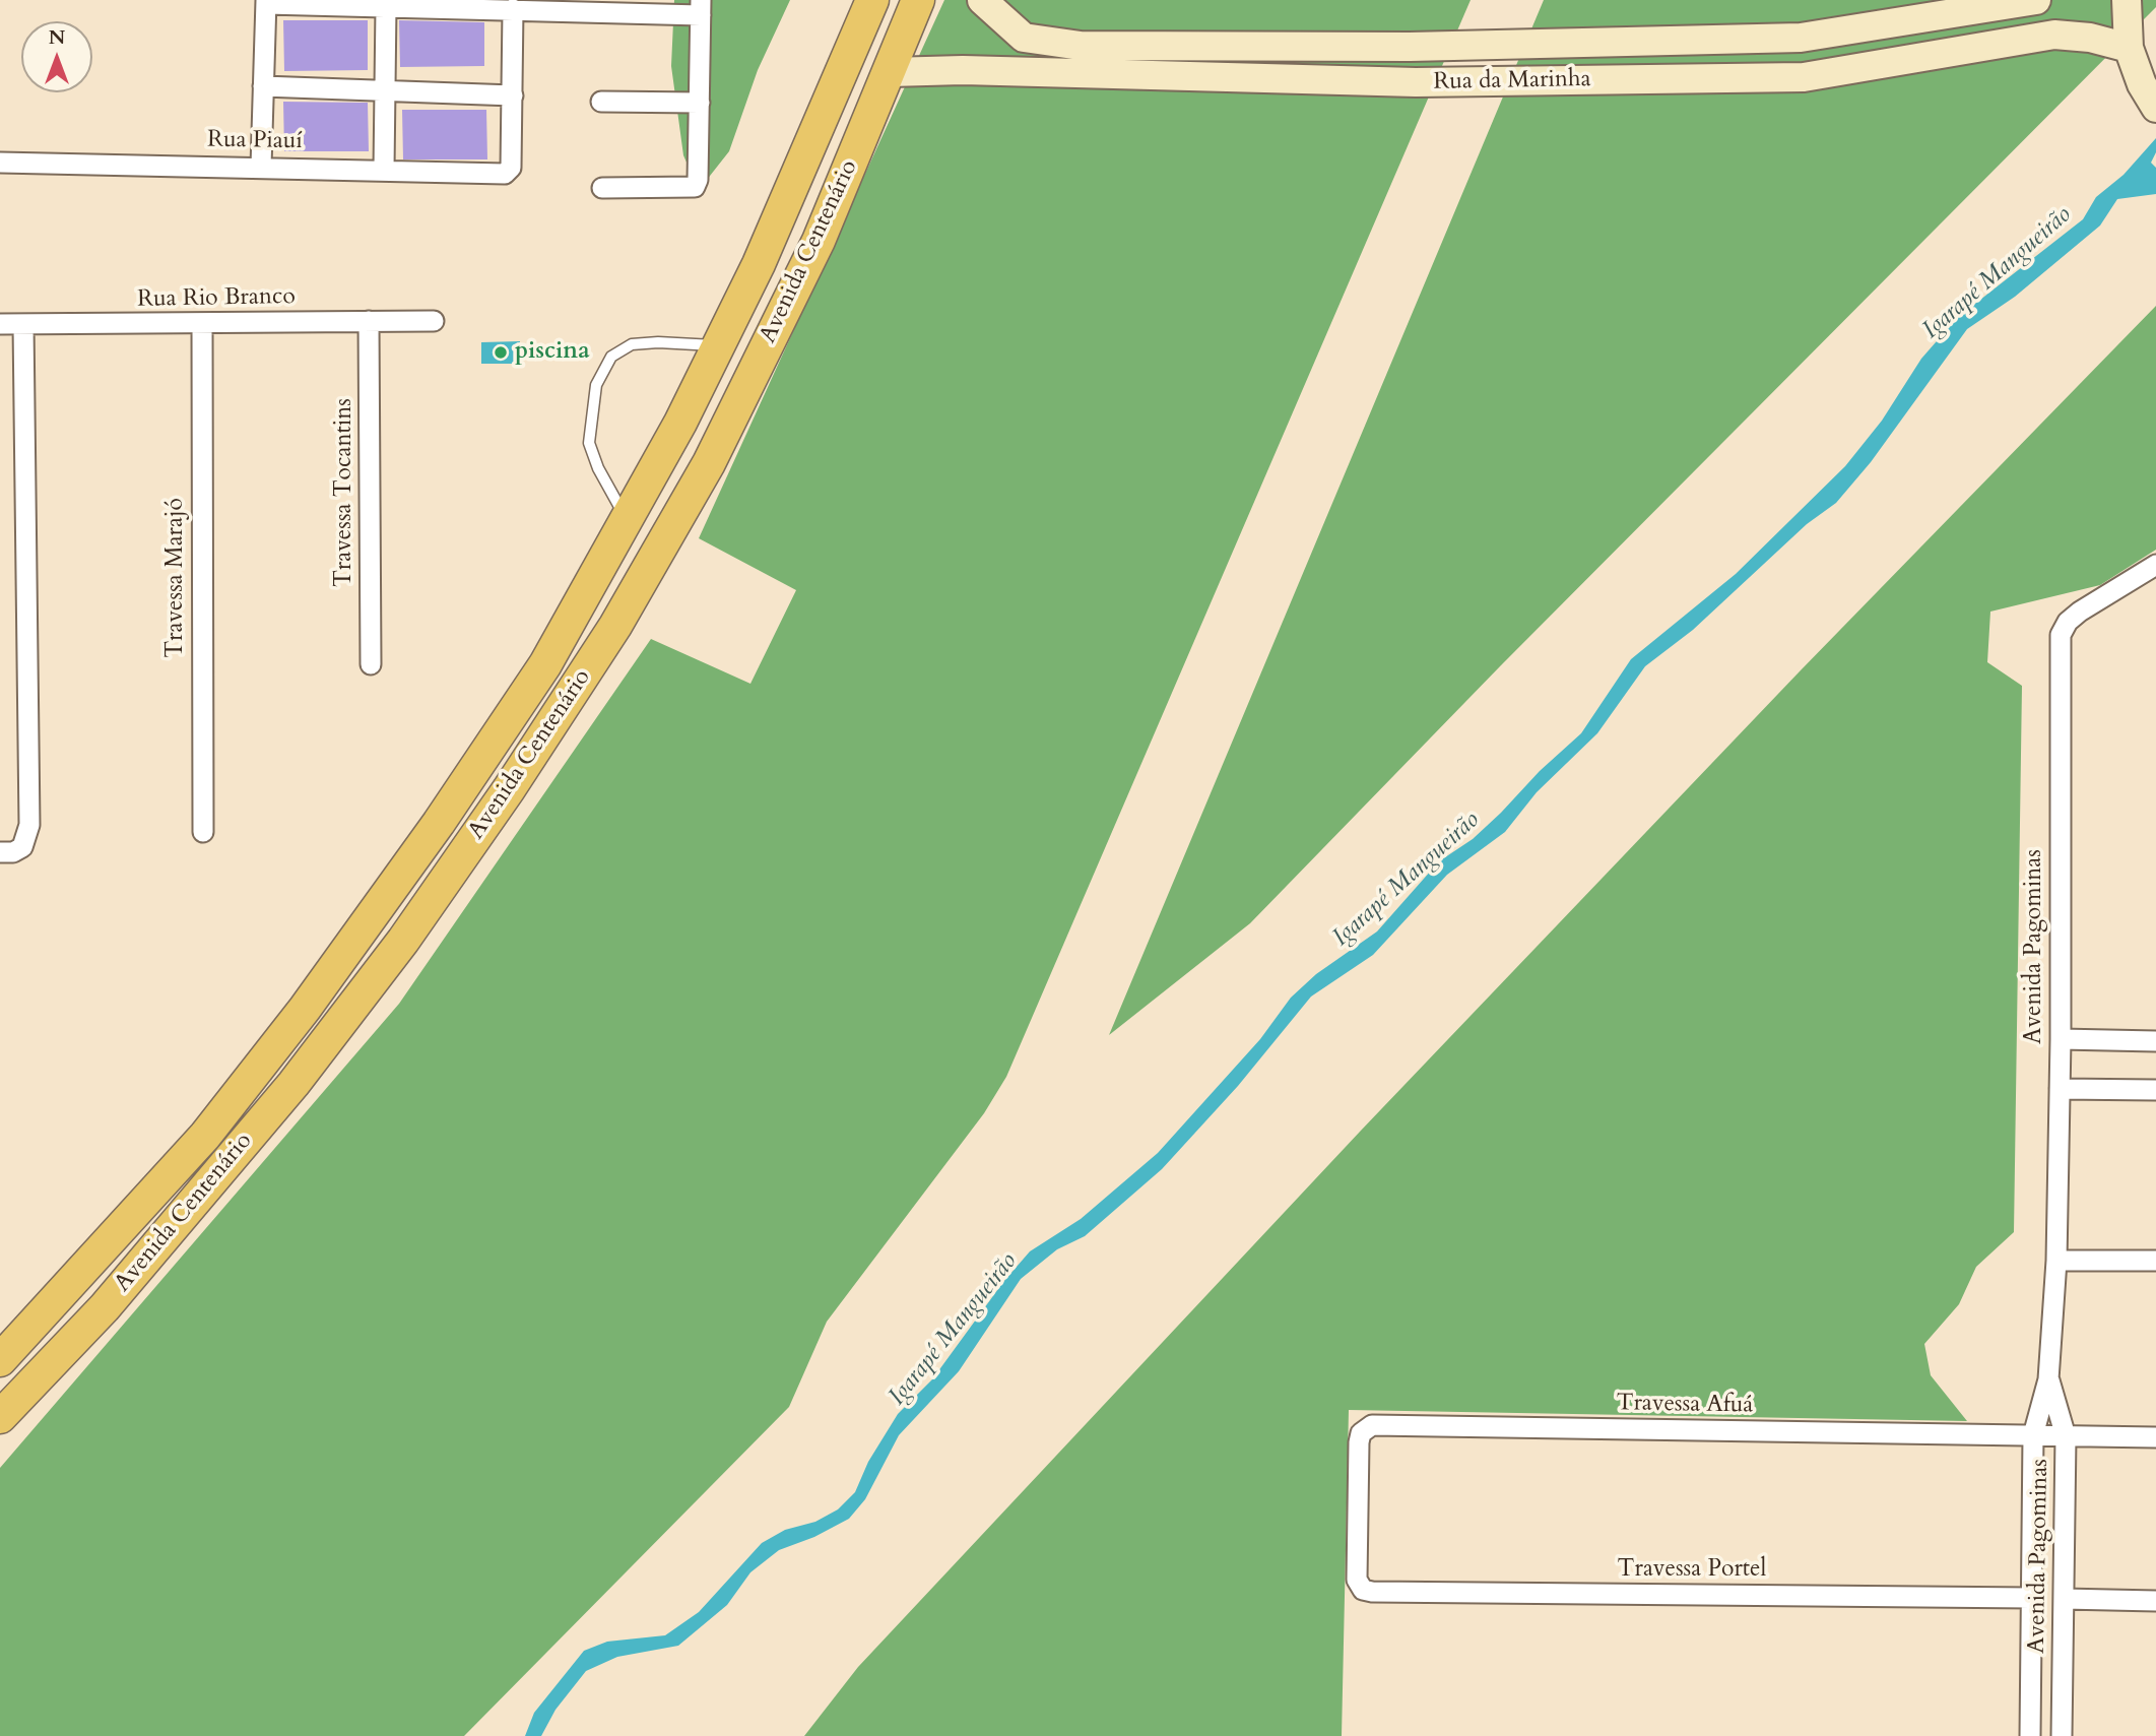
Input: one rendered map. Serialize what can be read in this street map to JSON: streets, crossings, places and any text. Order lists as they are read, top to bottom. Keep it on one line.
{"streets":{"main road":["Rua da Marinha","Avenida Centenário"],"street":["Rua Piauí","Rua Rio Branco","Travessa Tocantins","Travessa Marajó","Avenida Pagominas","Travessa Afuá","Travessa Portel"]},"crossings":[["Rua da Marinha","Avenida Centenário"],["Rua Rio Branco","Travessa Tocantins"],["Rua Rio Branco","Travessa Marajó"],["Avenida Pagominas","Travessa Afuá"],["Avenida Pagominas","Travessa Portel"],["Travessa Afuá","Travessa Portel"]],"water":["Igarapé Mangueirão"],"places":["piscina"],"north":"top"}
